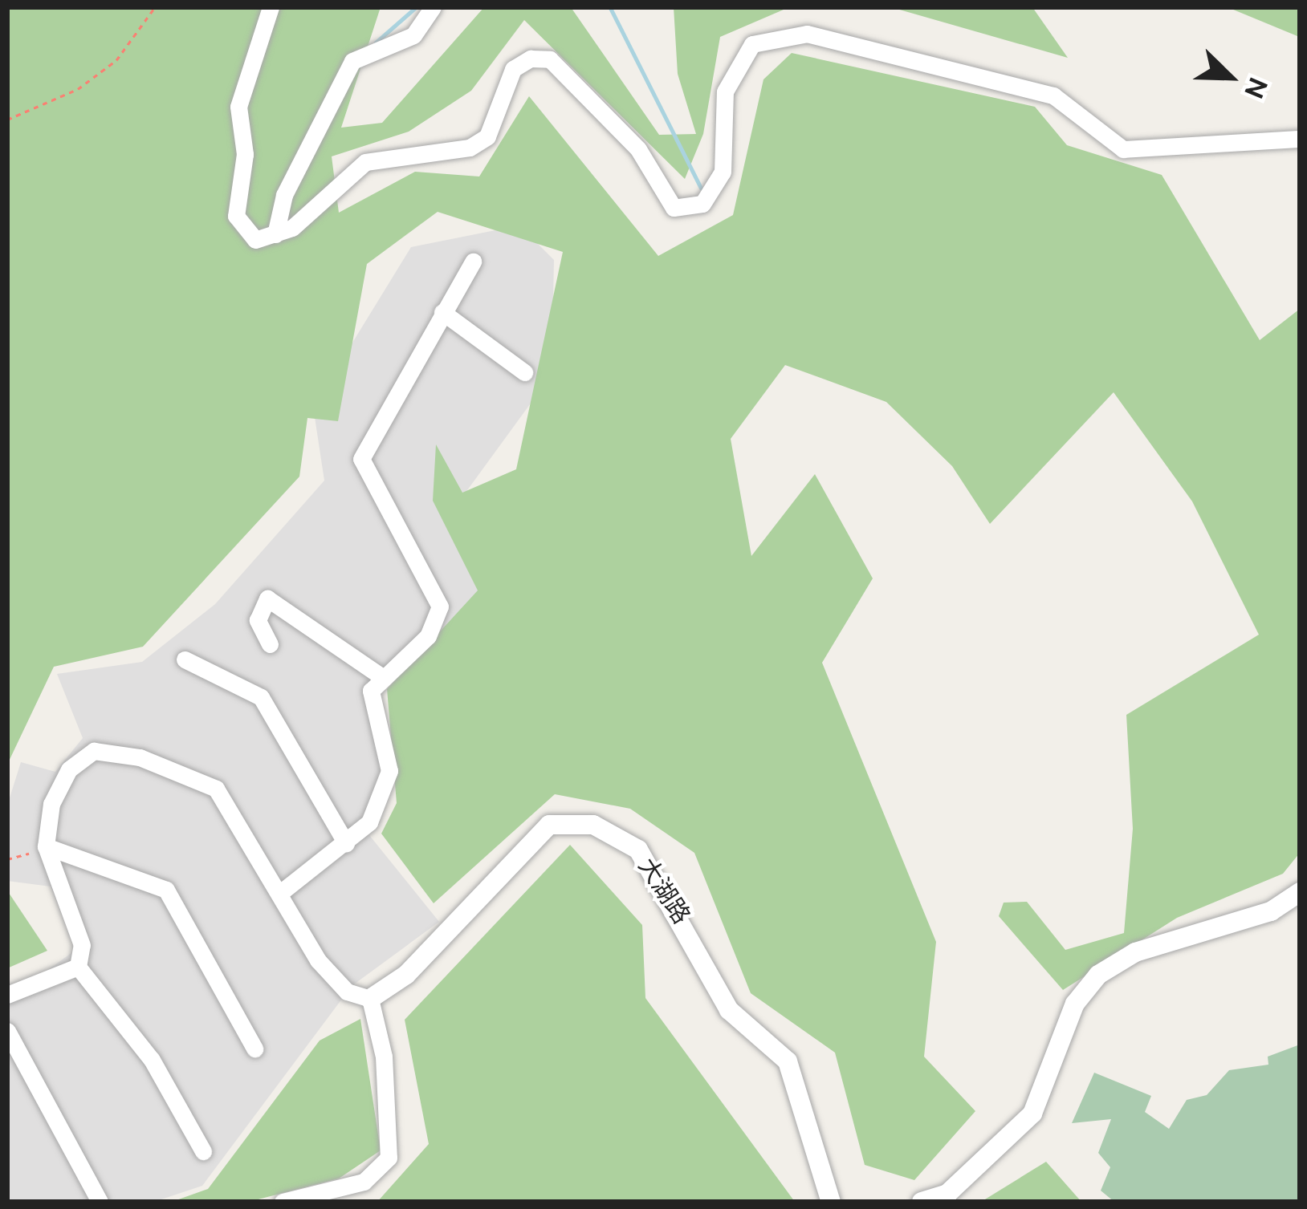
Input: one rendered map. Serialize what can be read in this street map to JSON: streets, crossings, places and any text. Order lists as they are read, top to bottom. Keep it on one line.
{"streets":{"street":["大湖路"]},"north":"bottom right"}
